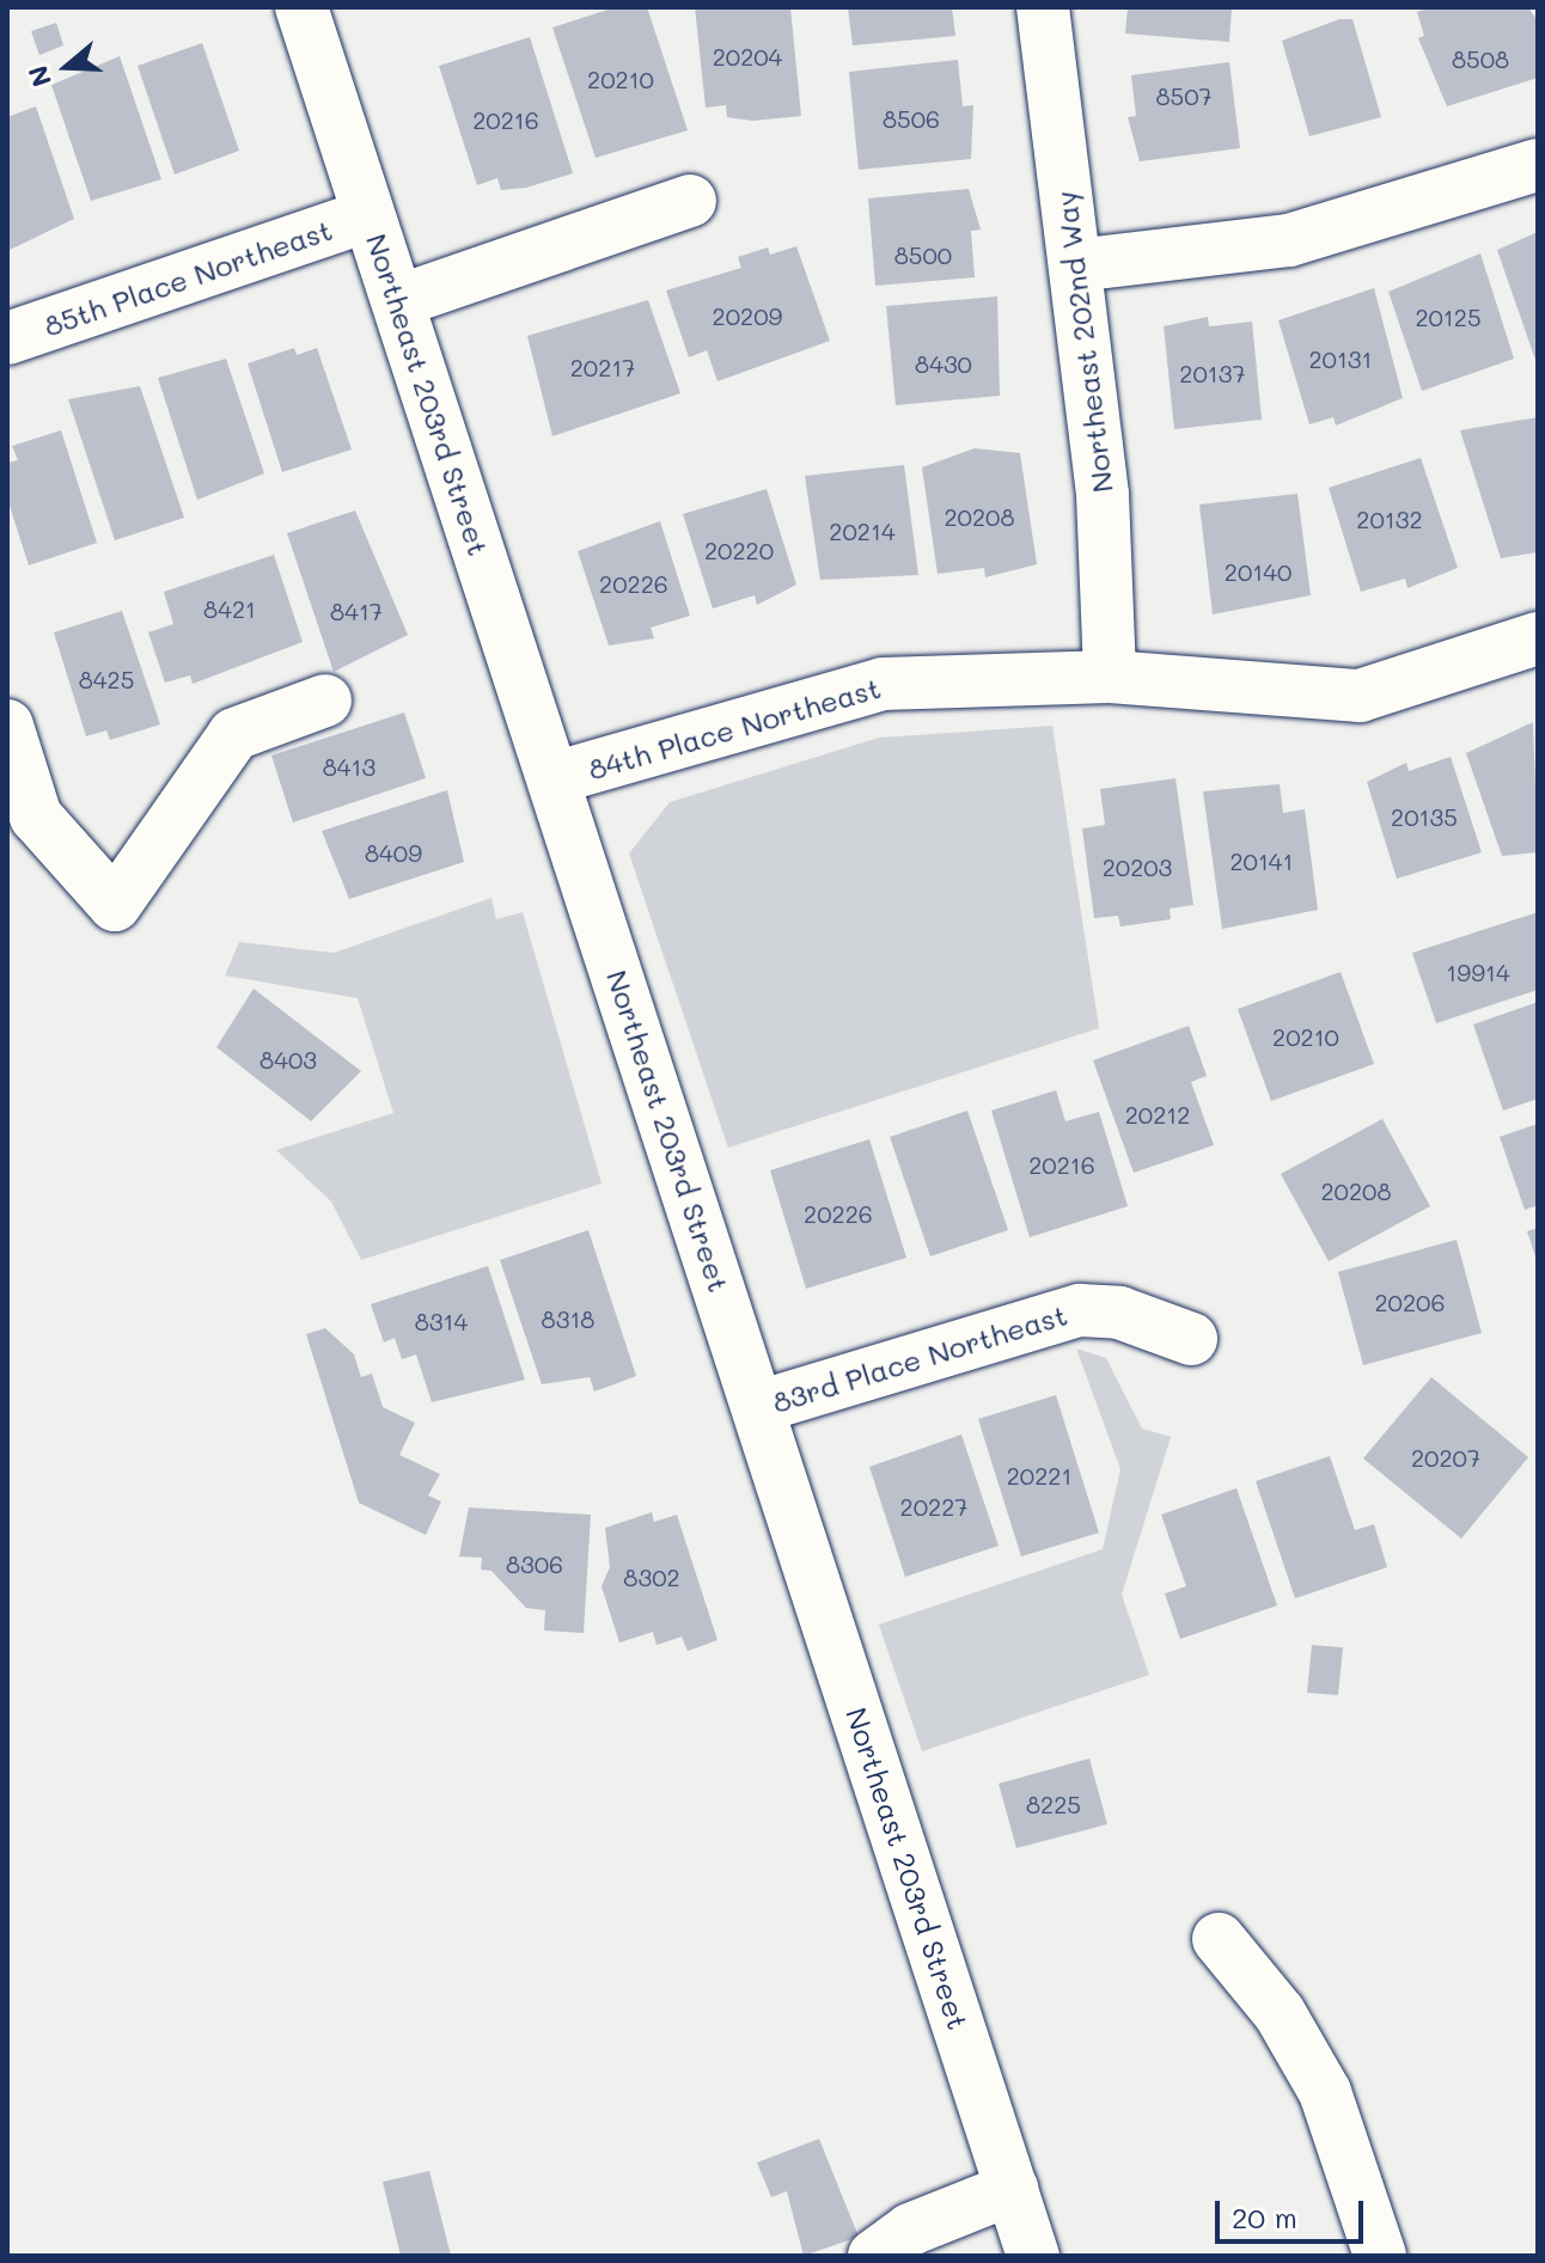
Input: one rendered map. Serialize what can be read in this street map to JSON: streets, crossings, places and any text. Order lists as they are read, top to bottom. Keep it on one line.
{"streets":{"street":["85th Place Northeast","Northeast 202nd Way","Northeast 203rd Street","84th Place Northeast","83rd Place Northeast"]},"crossings":[["85th Place Northeast","Northeast 203rd Street"],["Northeast 202nd Way","84th Place Northeast"],["Northeast 203rd Street","84th Place Northeast"],["Northeast 203rd Street","83rd Place Northeast"]],"house_numbers":["20204","8508","20210","8507","8506","20216","8500","20209","20125","20131","8430","20217","20137","20208","20132","20214","20220","20140","20226","8421","8417","8425","8413","20135","8409","20141","20203","19914","20210","8403","20212","20216","20208","20226","20206","8318","8314","20207","20221","20227","8306","8302","8225"],"scale_bar":"20 m","north":"left"}
